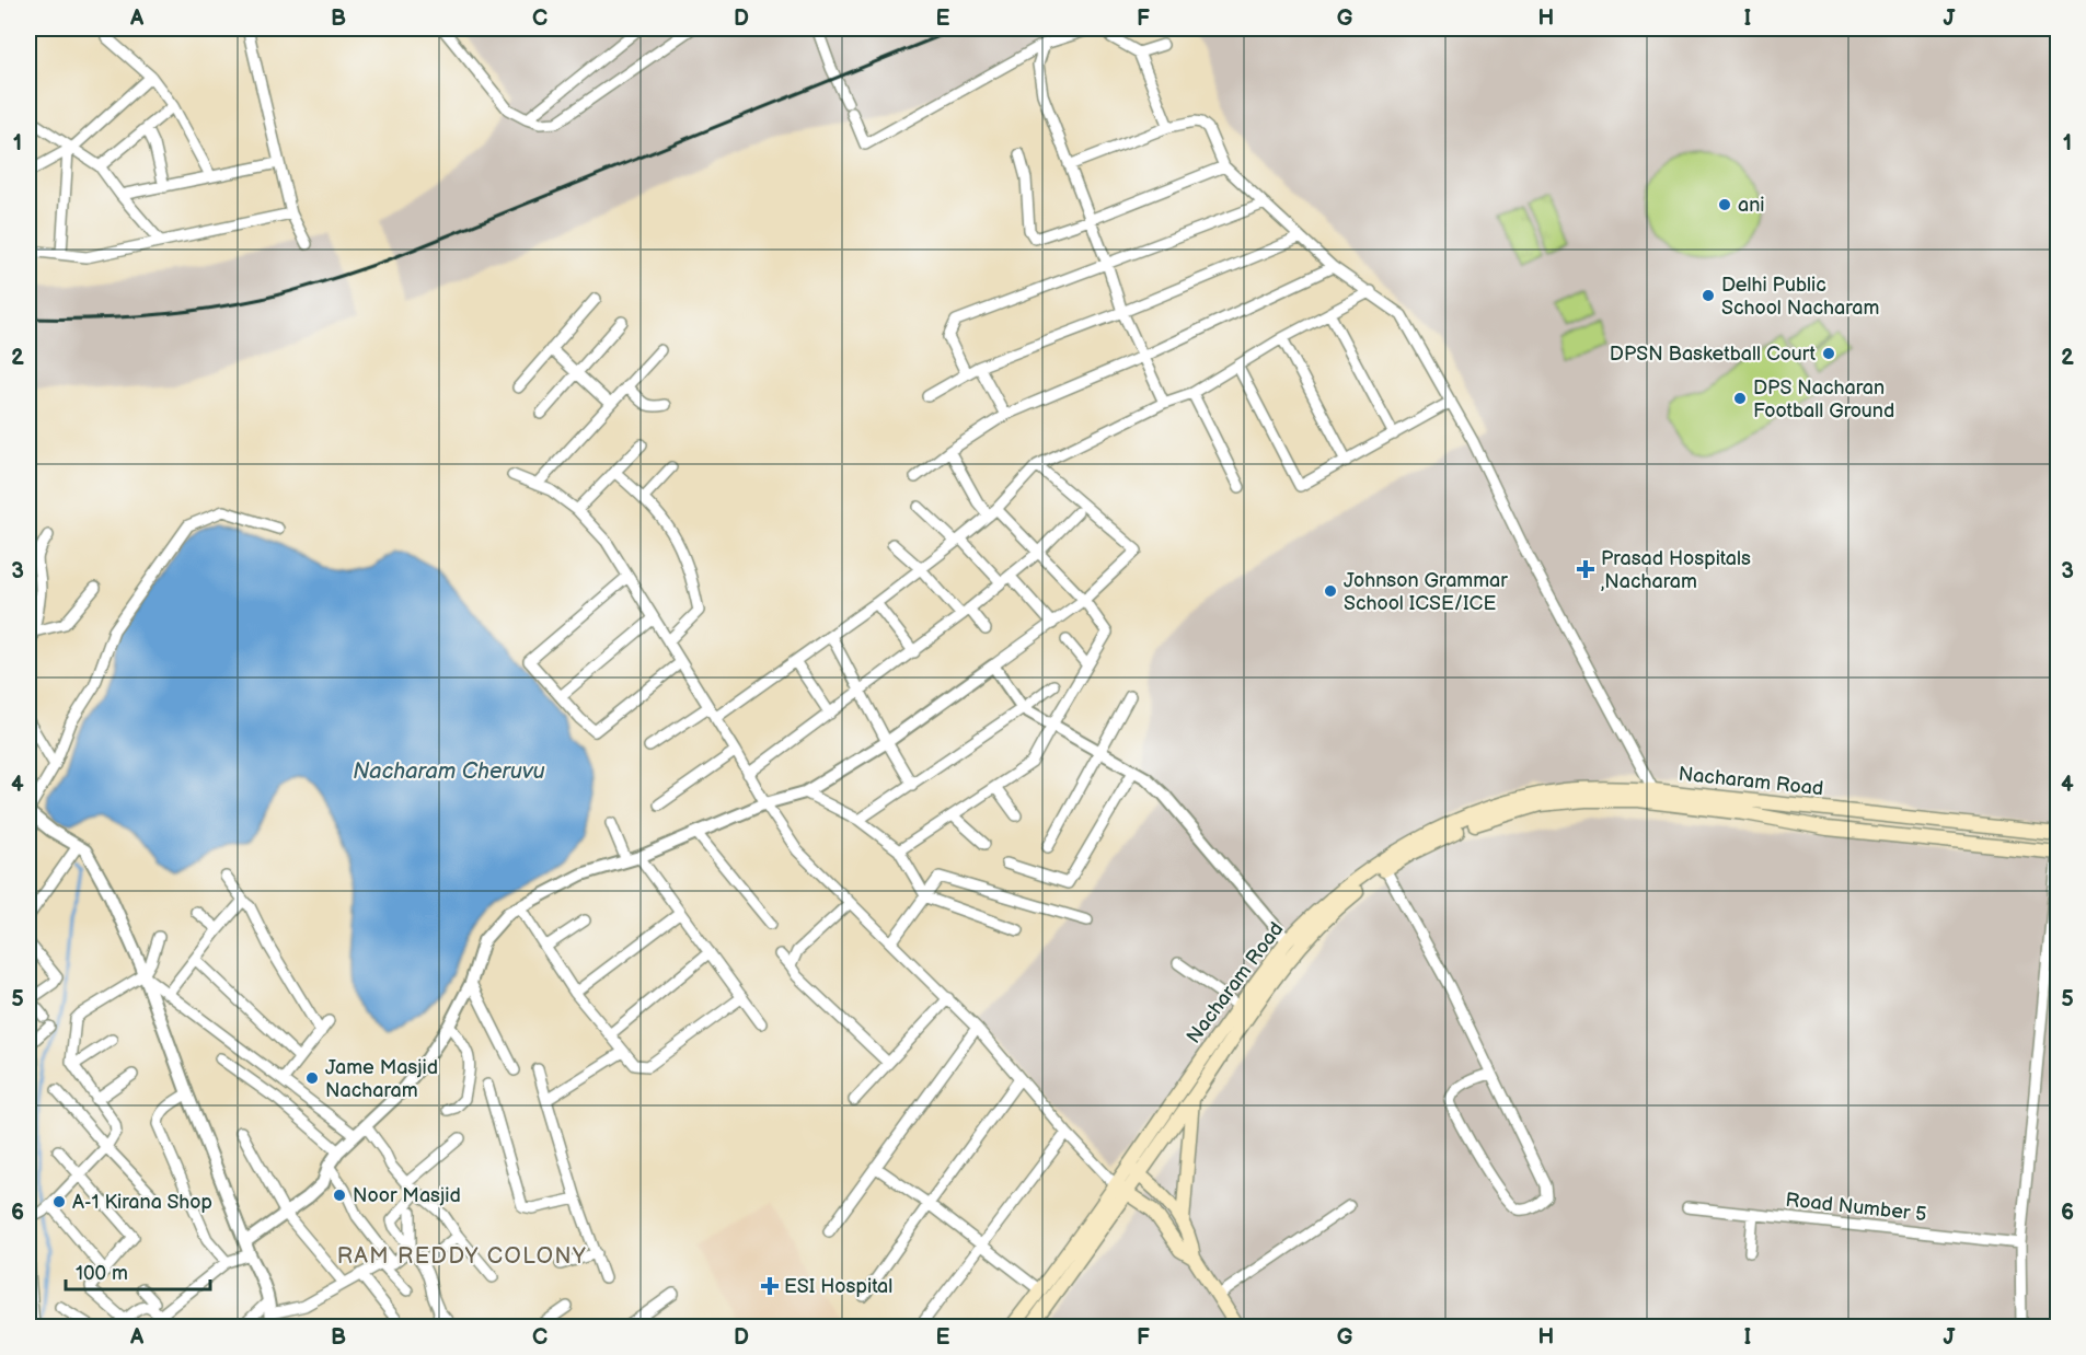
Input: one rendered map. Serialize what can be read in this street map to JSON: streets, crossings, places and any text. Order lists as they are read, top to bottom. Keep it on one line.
{"streets":{"main road":["Nacharam Road"],"street":["Road Number 5"]},"districts":["RAM REDDY COLONY"],"water":["Nacharam Cheruvu"],"places":{"other":["ani","Delhi Public School Nacharam","DPSN Basketball Court","DPS Nacharan Football Ground","Johnson Grammar School ICSE/ICE","Jame Masjid Nacharam","Noor Masjid","A-1 Kirana Shop"],"health":["Prasad Hospitals ,Nacharam","ESI Hospital"]},"scale_bar":"100 m","grid":{"columns":["A","B","C","D","E","F","G","H","I","J"],"rows":["1","2","3","4","5","6"]}}
